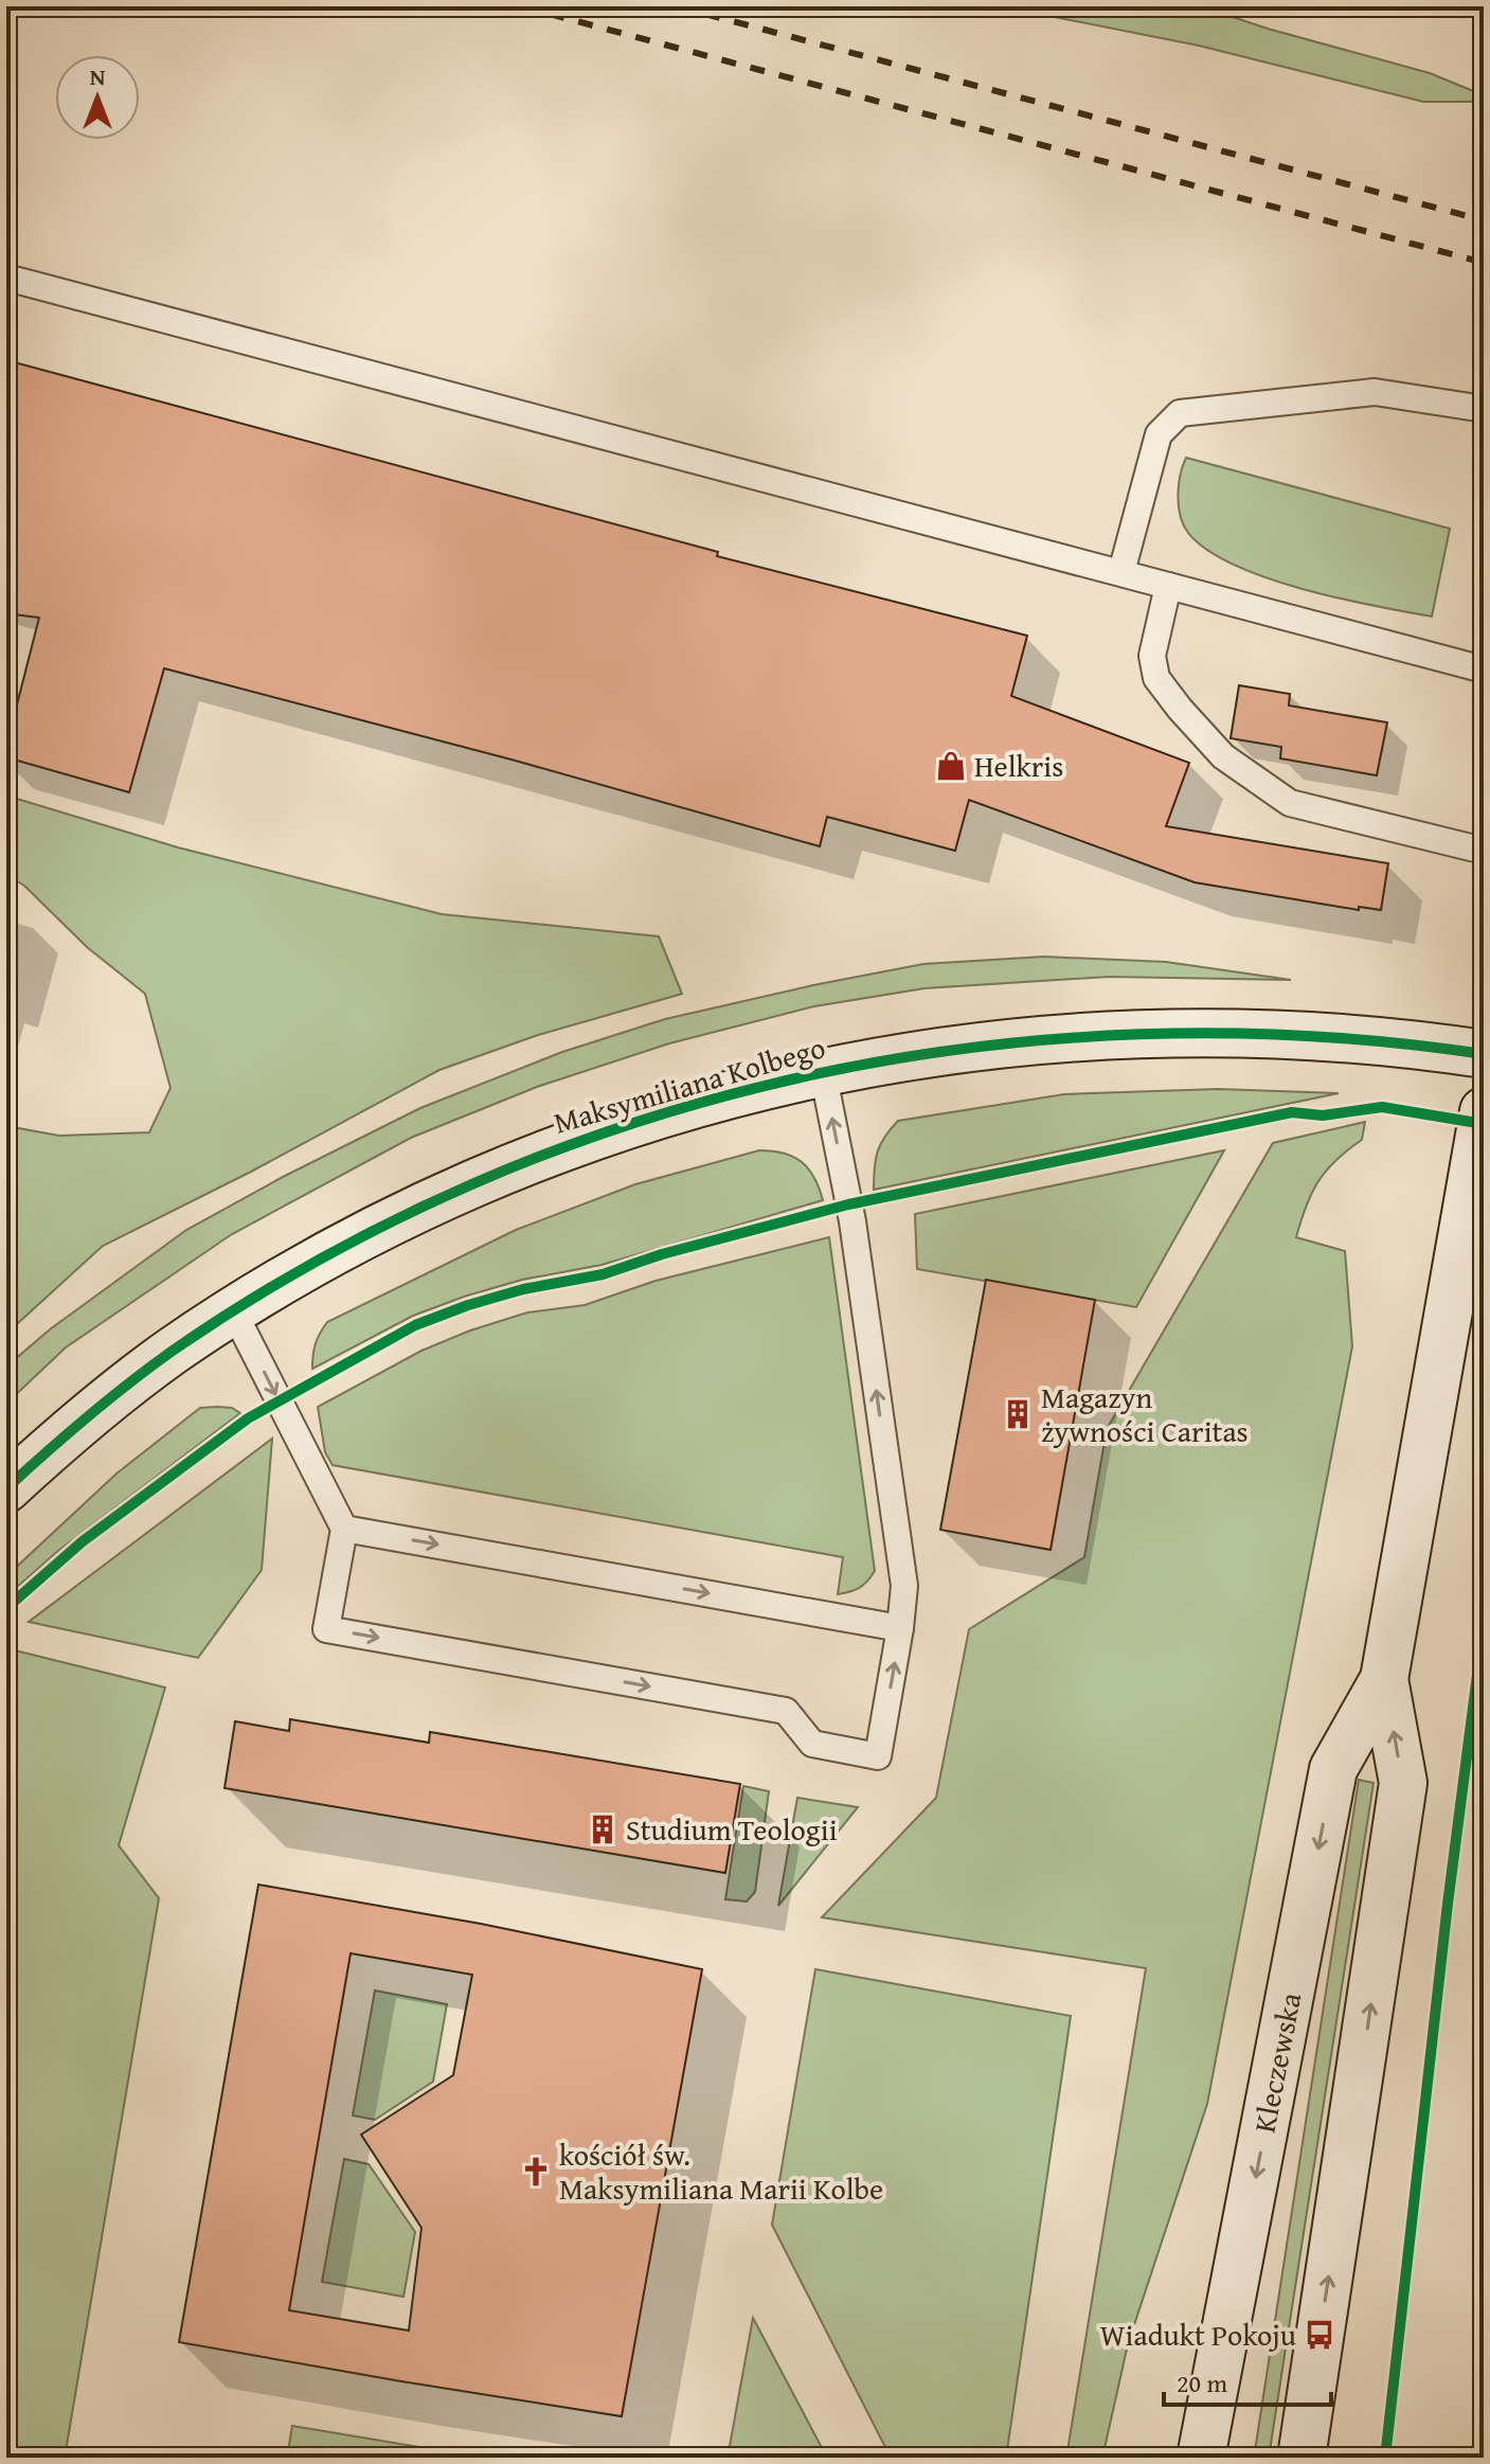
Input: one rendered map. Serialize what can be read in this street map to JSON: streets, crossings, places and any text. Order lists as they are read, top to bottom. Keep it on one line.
{"streets":{"main road":["Maksymiliana Kolbego","Kleczewska"]},"places":{"shop":["Helkris"],"building":["Magazyn żywności Caritas","Studium Teologii"],"church":["kościół św. Maksymiliana Marii Kolbe"],"bus stop":["Wiadukt Pokoju"]},"scale_bar":"20 m","north":"top"}
